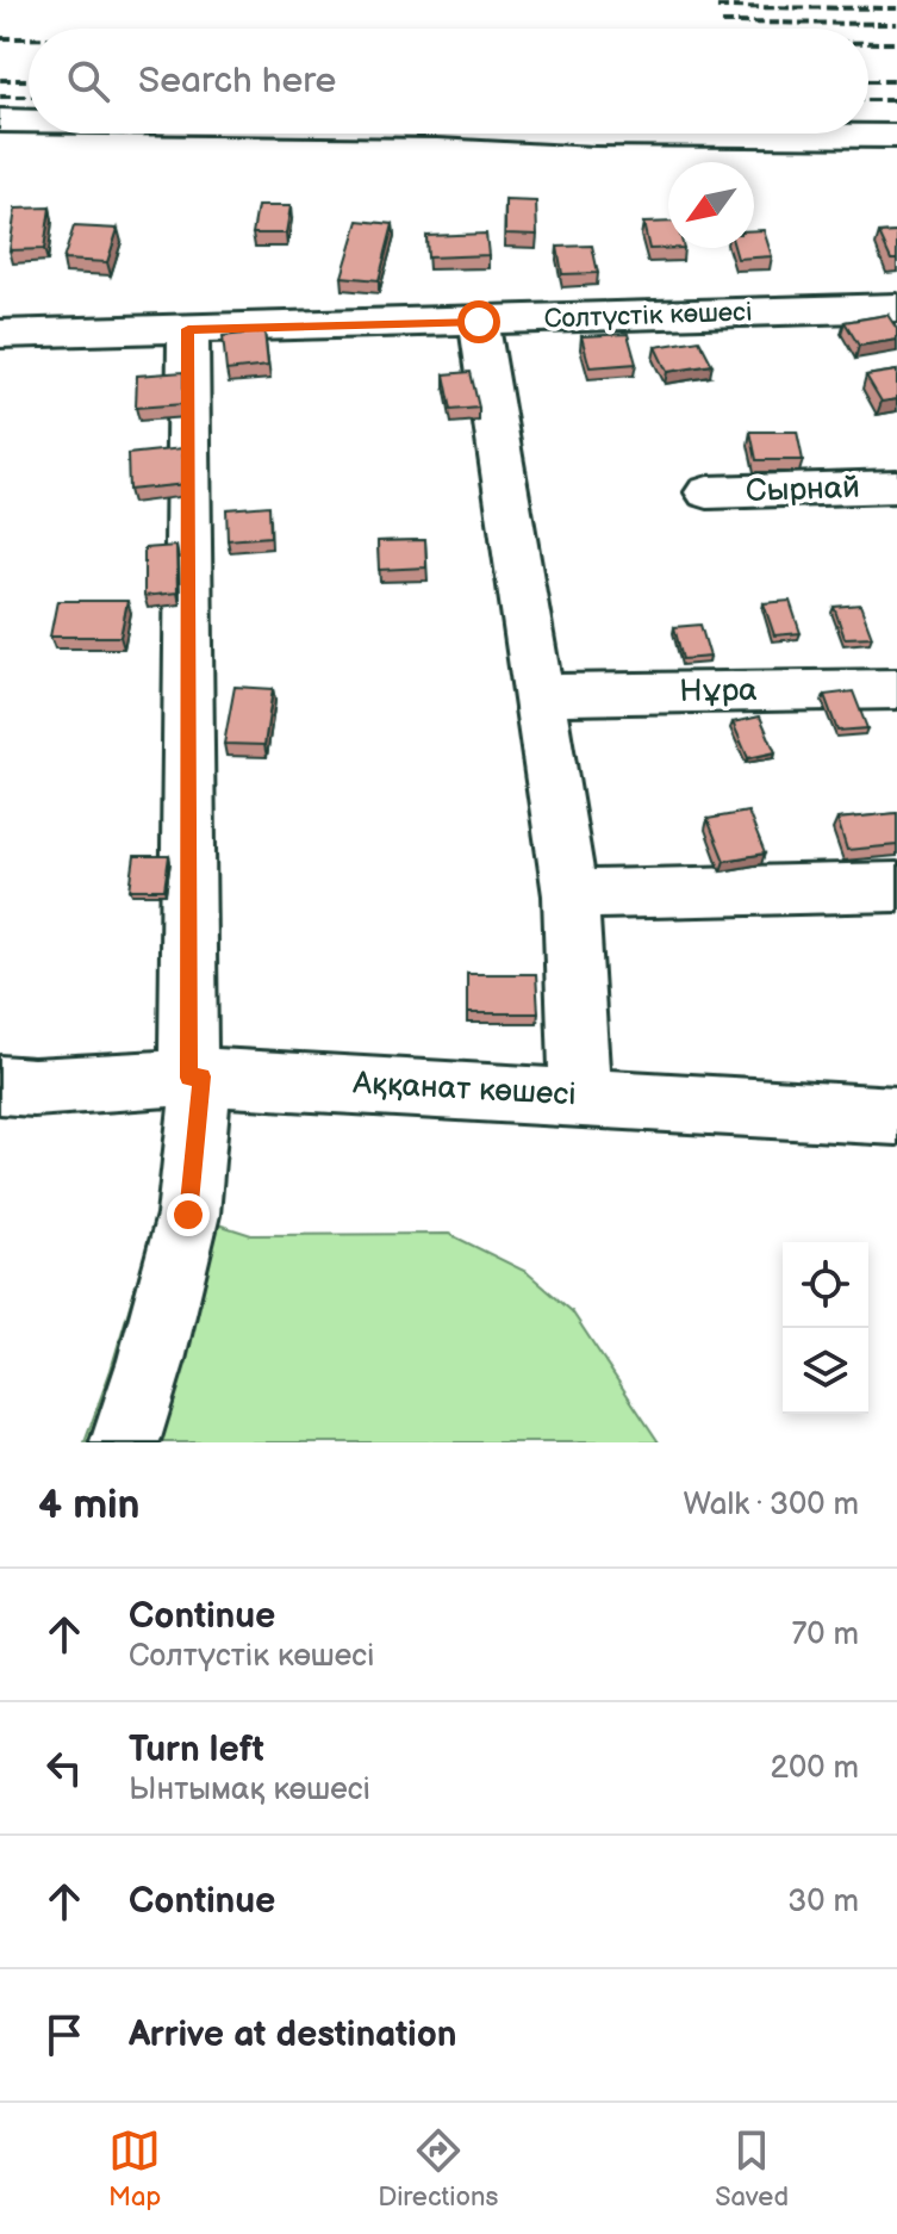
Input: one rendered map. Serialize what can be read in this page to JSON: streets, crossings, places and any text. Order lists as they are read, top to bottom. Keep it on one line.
{"streets":{"street":["Солтүстік көшесі","Сырнай","Нұра","Аққанат көшесі"]},"north":"bottom left","page":{"search":"Search here","heading":["4 min","Walk · 300 m"],"list":[["Continue","Солтүстік көшесі","70 m"],["Turn left","Ынтымақ көшесі","200 m"],["Continue","30 m"],"Arrive at destination"],"nav":["Map","Directions","Saved"]}}
